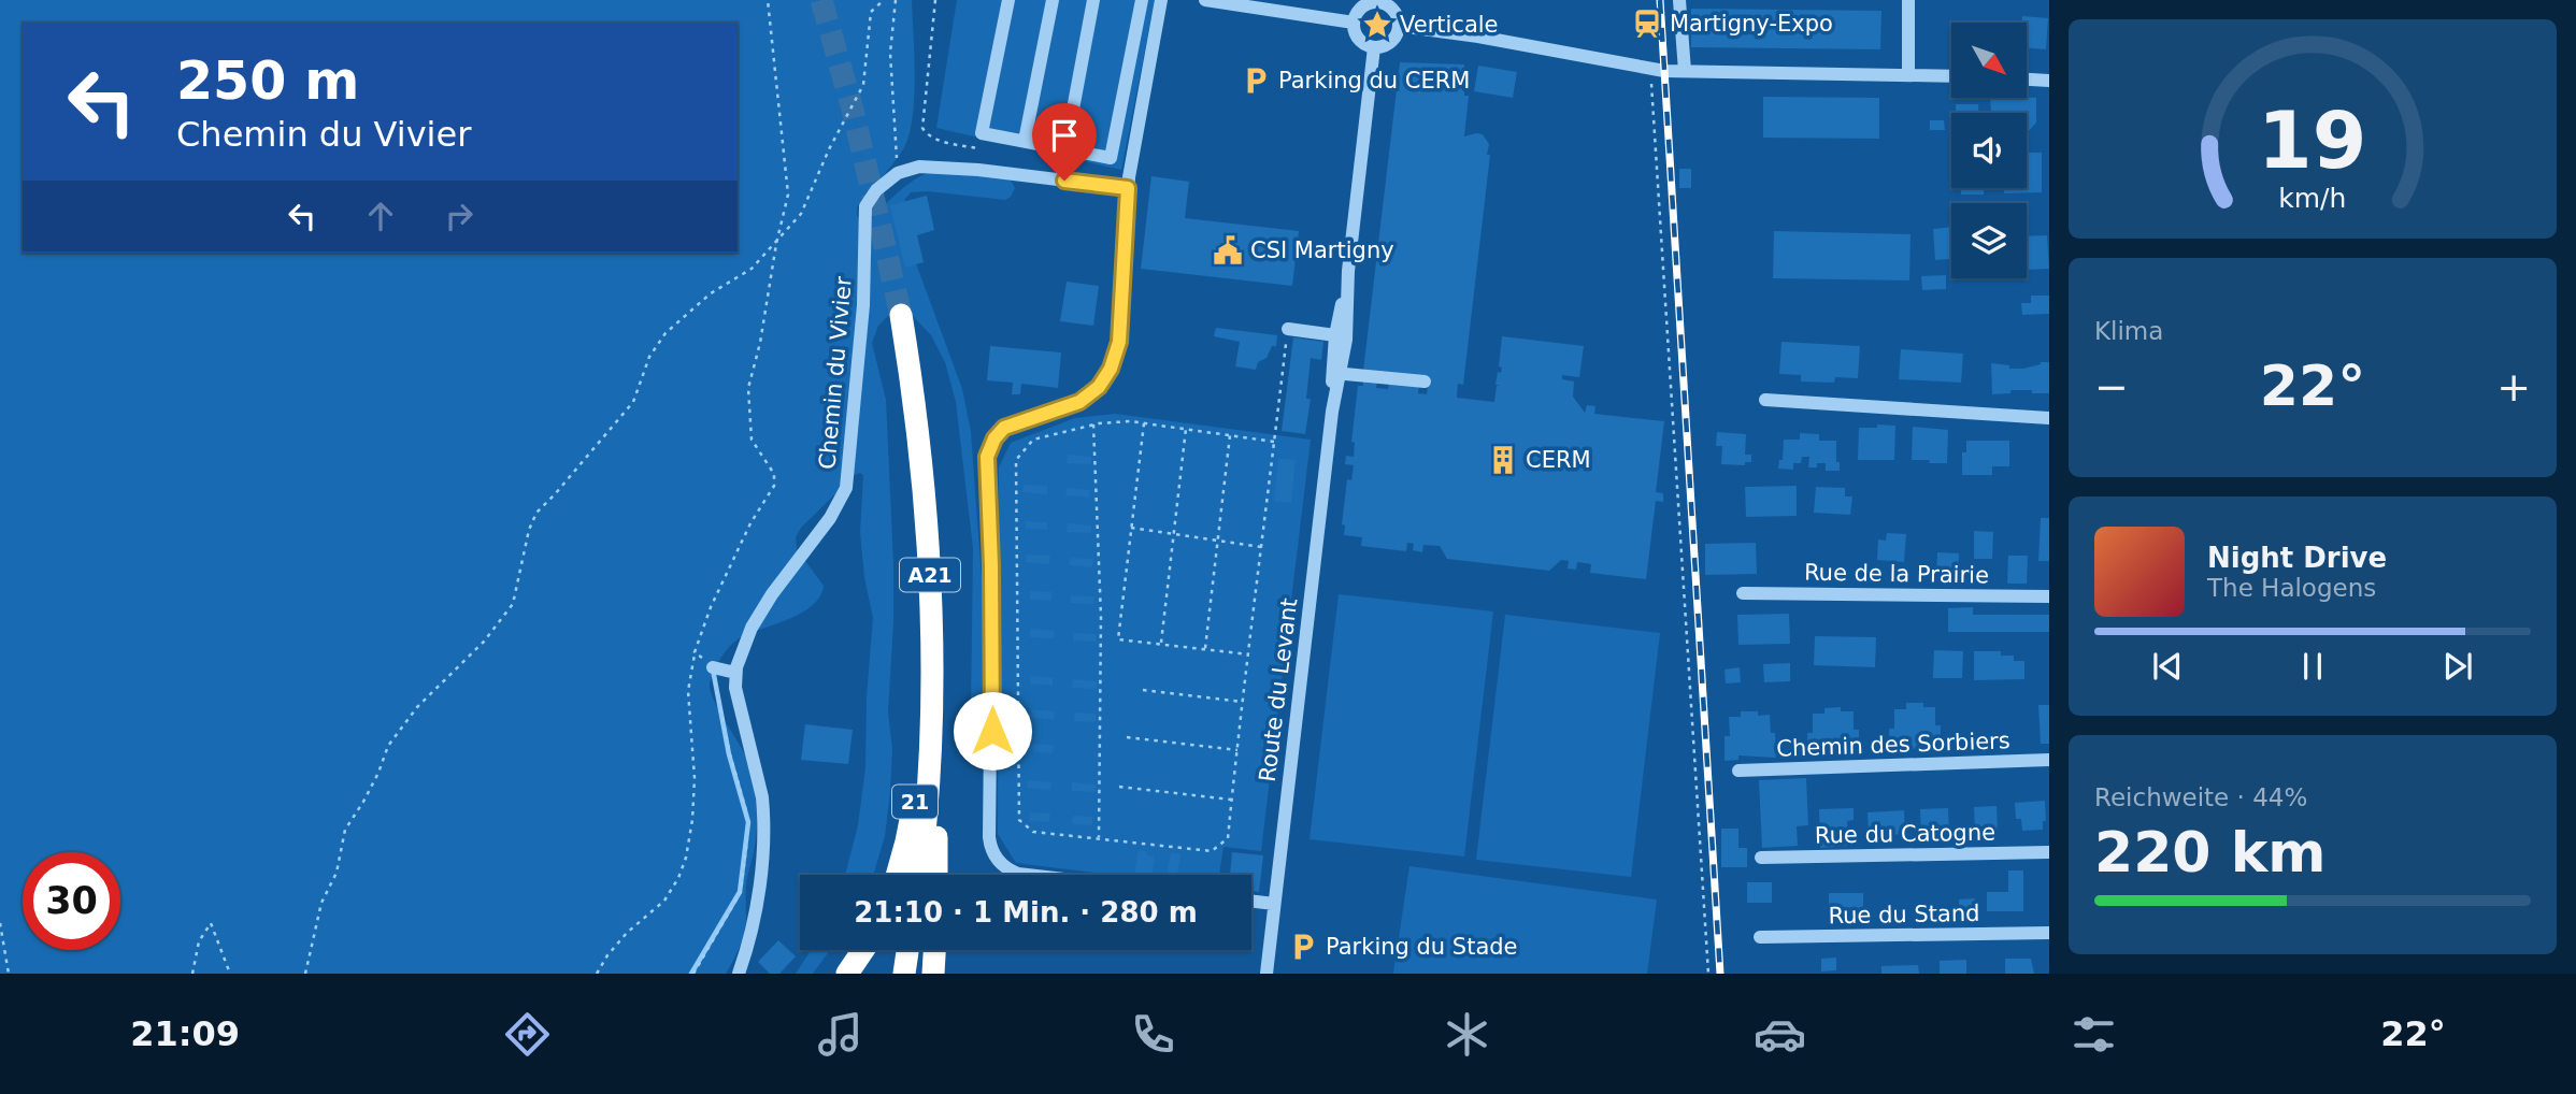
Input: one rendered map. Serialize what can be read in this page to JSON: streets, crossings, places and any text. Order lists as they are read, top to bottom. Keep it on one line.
{"streets":{"highway":["A21","21"],"street":["Chemin du Vivier","Rue de la Prairie","Route du Levant","Chemin des Sorbiers","Rue du Catogne","Rue du Stand"]},"crossings":[["A21","21"]],"places":{"station":["Martigny-Expo"],"place":["Verticale"],"parking":["Parking du CERM","Parking du Stade"],"public building":["CSI Martigny"],"building":["CERM"]},"north":"bottom right","page":{"turn":["250 m","Chemin du Vivier"],"tile":["Klima",["Reichweite · 44%","220 km"]],"heat":["−","22°","+"],"song":["Night Drive","The Halogens"],"limit":"30","trip":"21:10 · 1 Min. · 280 m","tabs":["21:09","22°"],"gauge":["19","km/h"]}}
